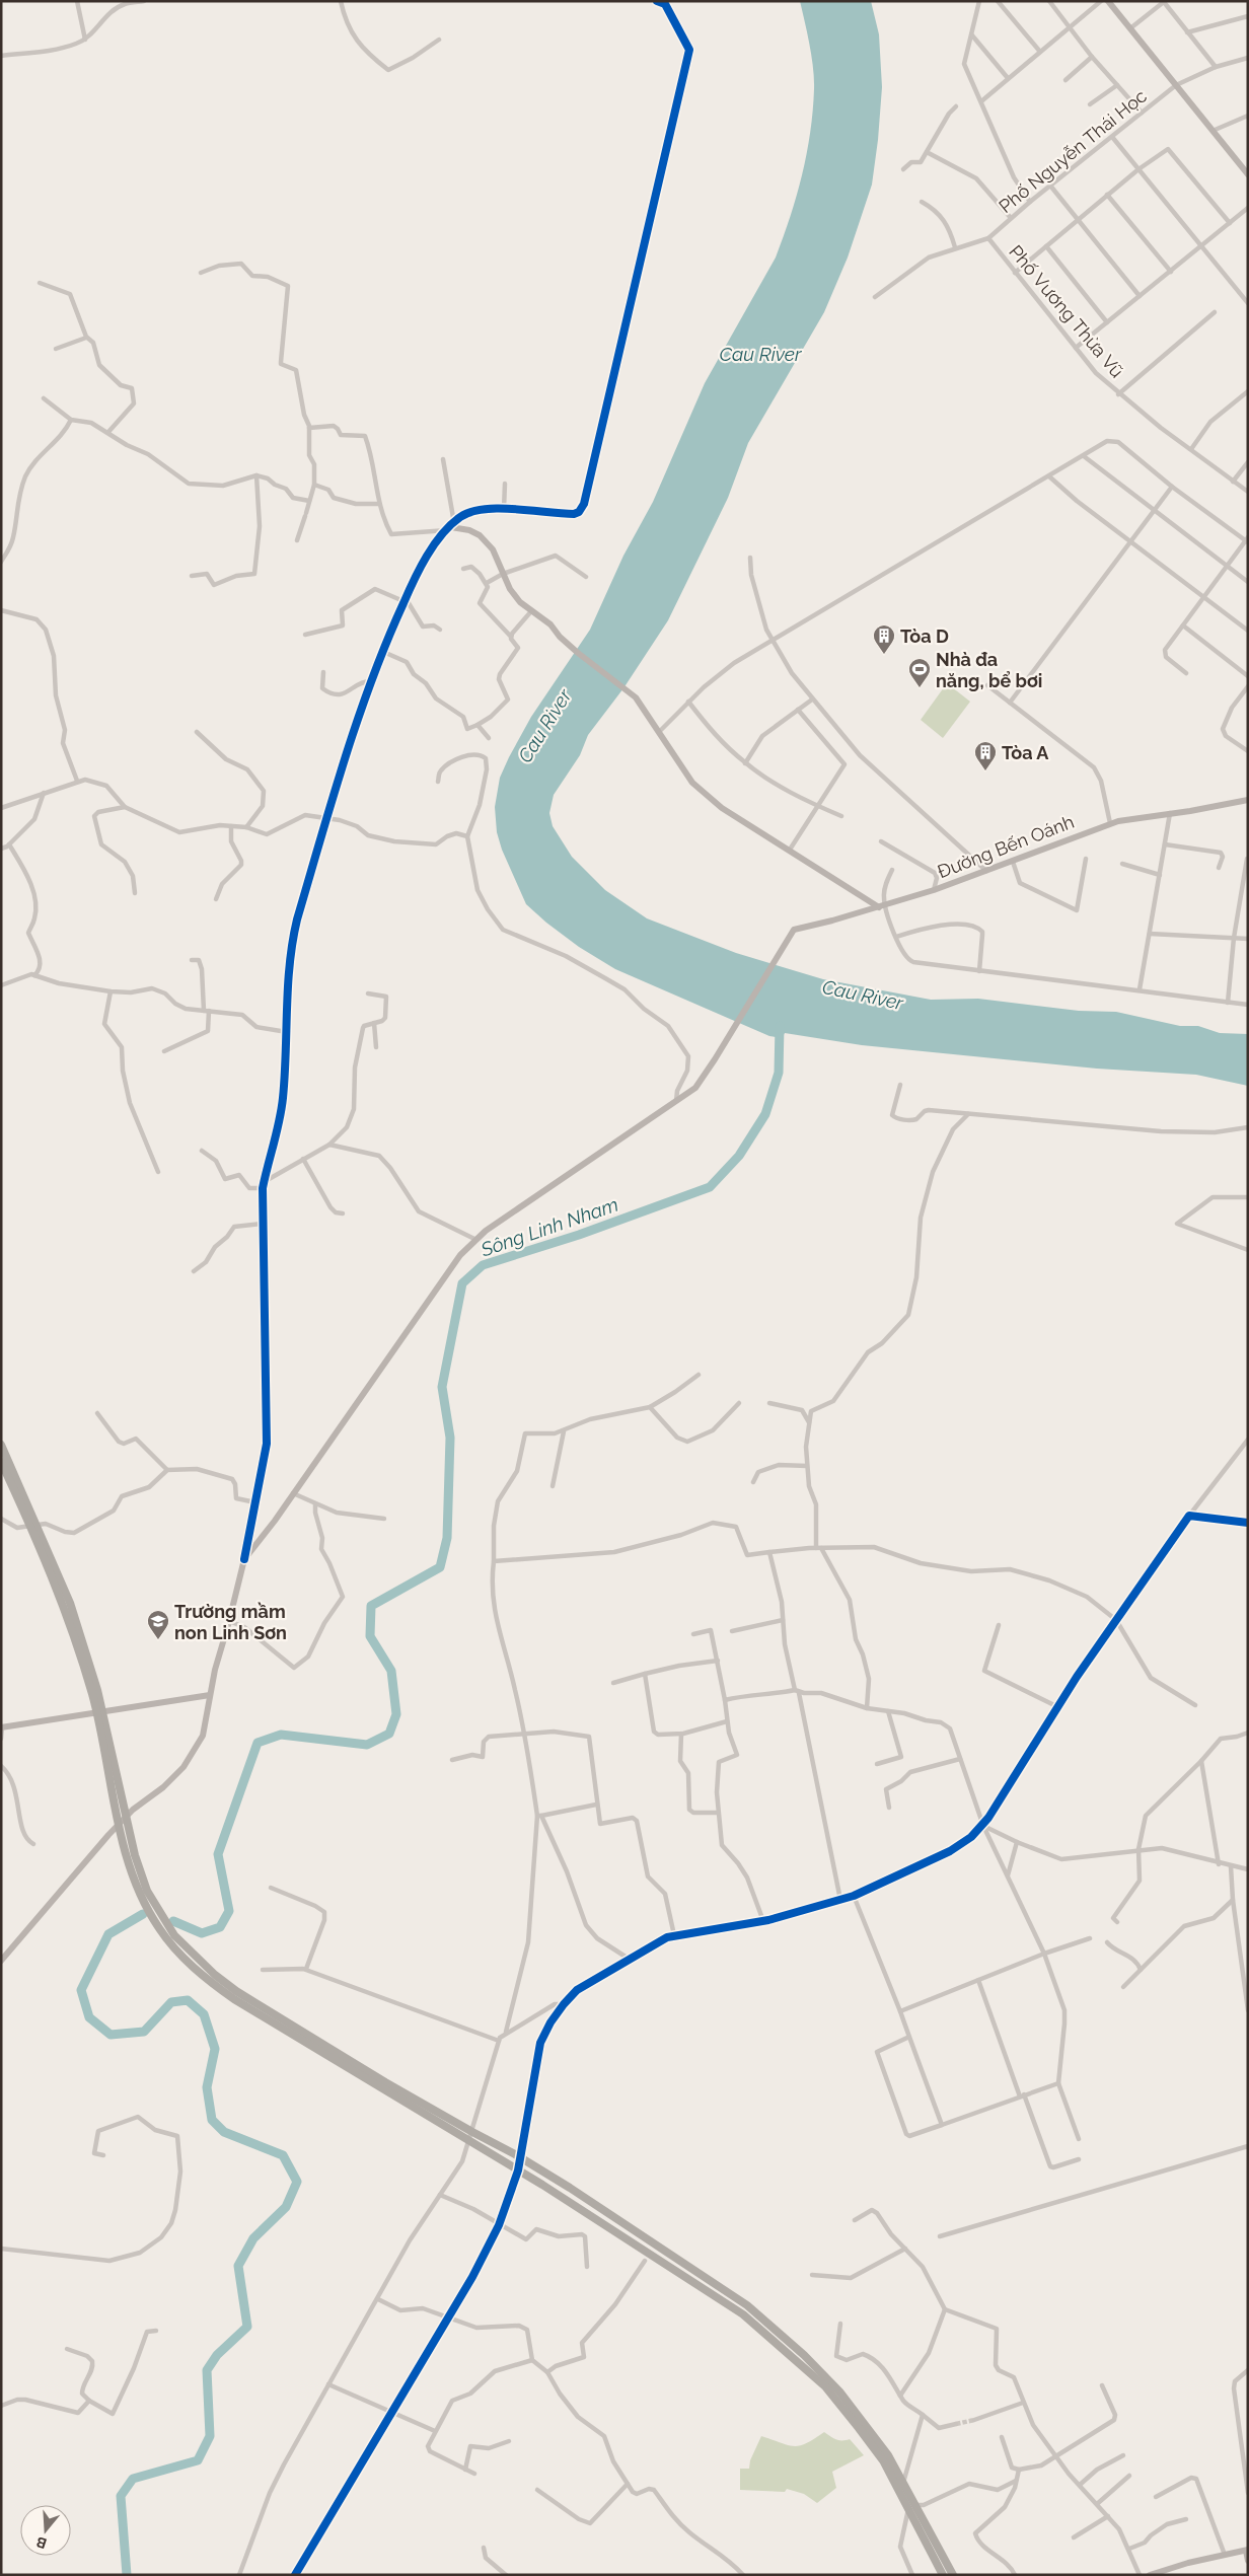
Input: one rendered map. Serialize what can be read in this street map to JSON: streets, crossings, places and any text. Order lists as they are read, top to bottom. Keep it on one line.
{"streets":{"street":["Phố Nguyễn Thái Học","Phố Vương Thừa Vũ","Đường Bến Oánh"]},"crossings":[["Phố Nguyễn Thái Học","Phố Vương Thừa Vũ"]],"water":["Cau River","Sông Linh Nham"],"places":{"building":["Tòa D","Tòa A"],"sports":["Nhà đa năng, bể bơi"],"school or university":["Trường mầm non Linh Sơn"]},"north":"bottom"}
